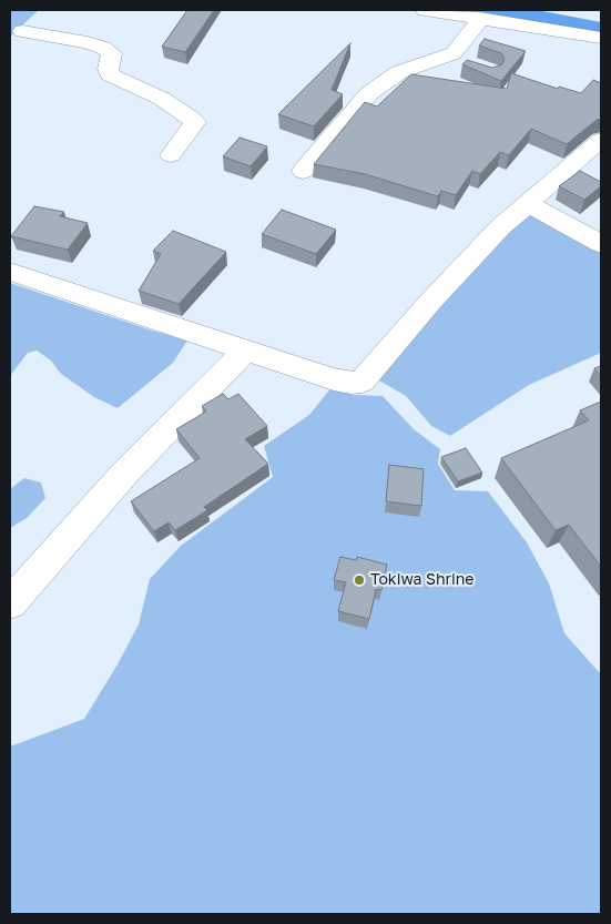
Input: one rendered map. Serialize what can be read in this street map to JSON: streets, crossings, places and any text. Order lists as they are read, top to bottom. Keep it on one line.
{"places":["Tokiwa Shrine"]}
